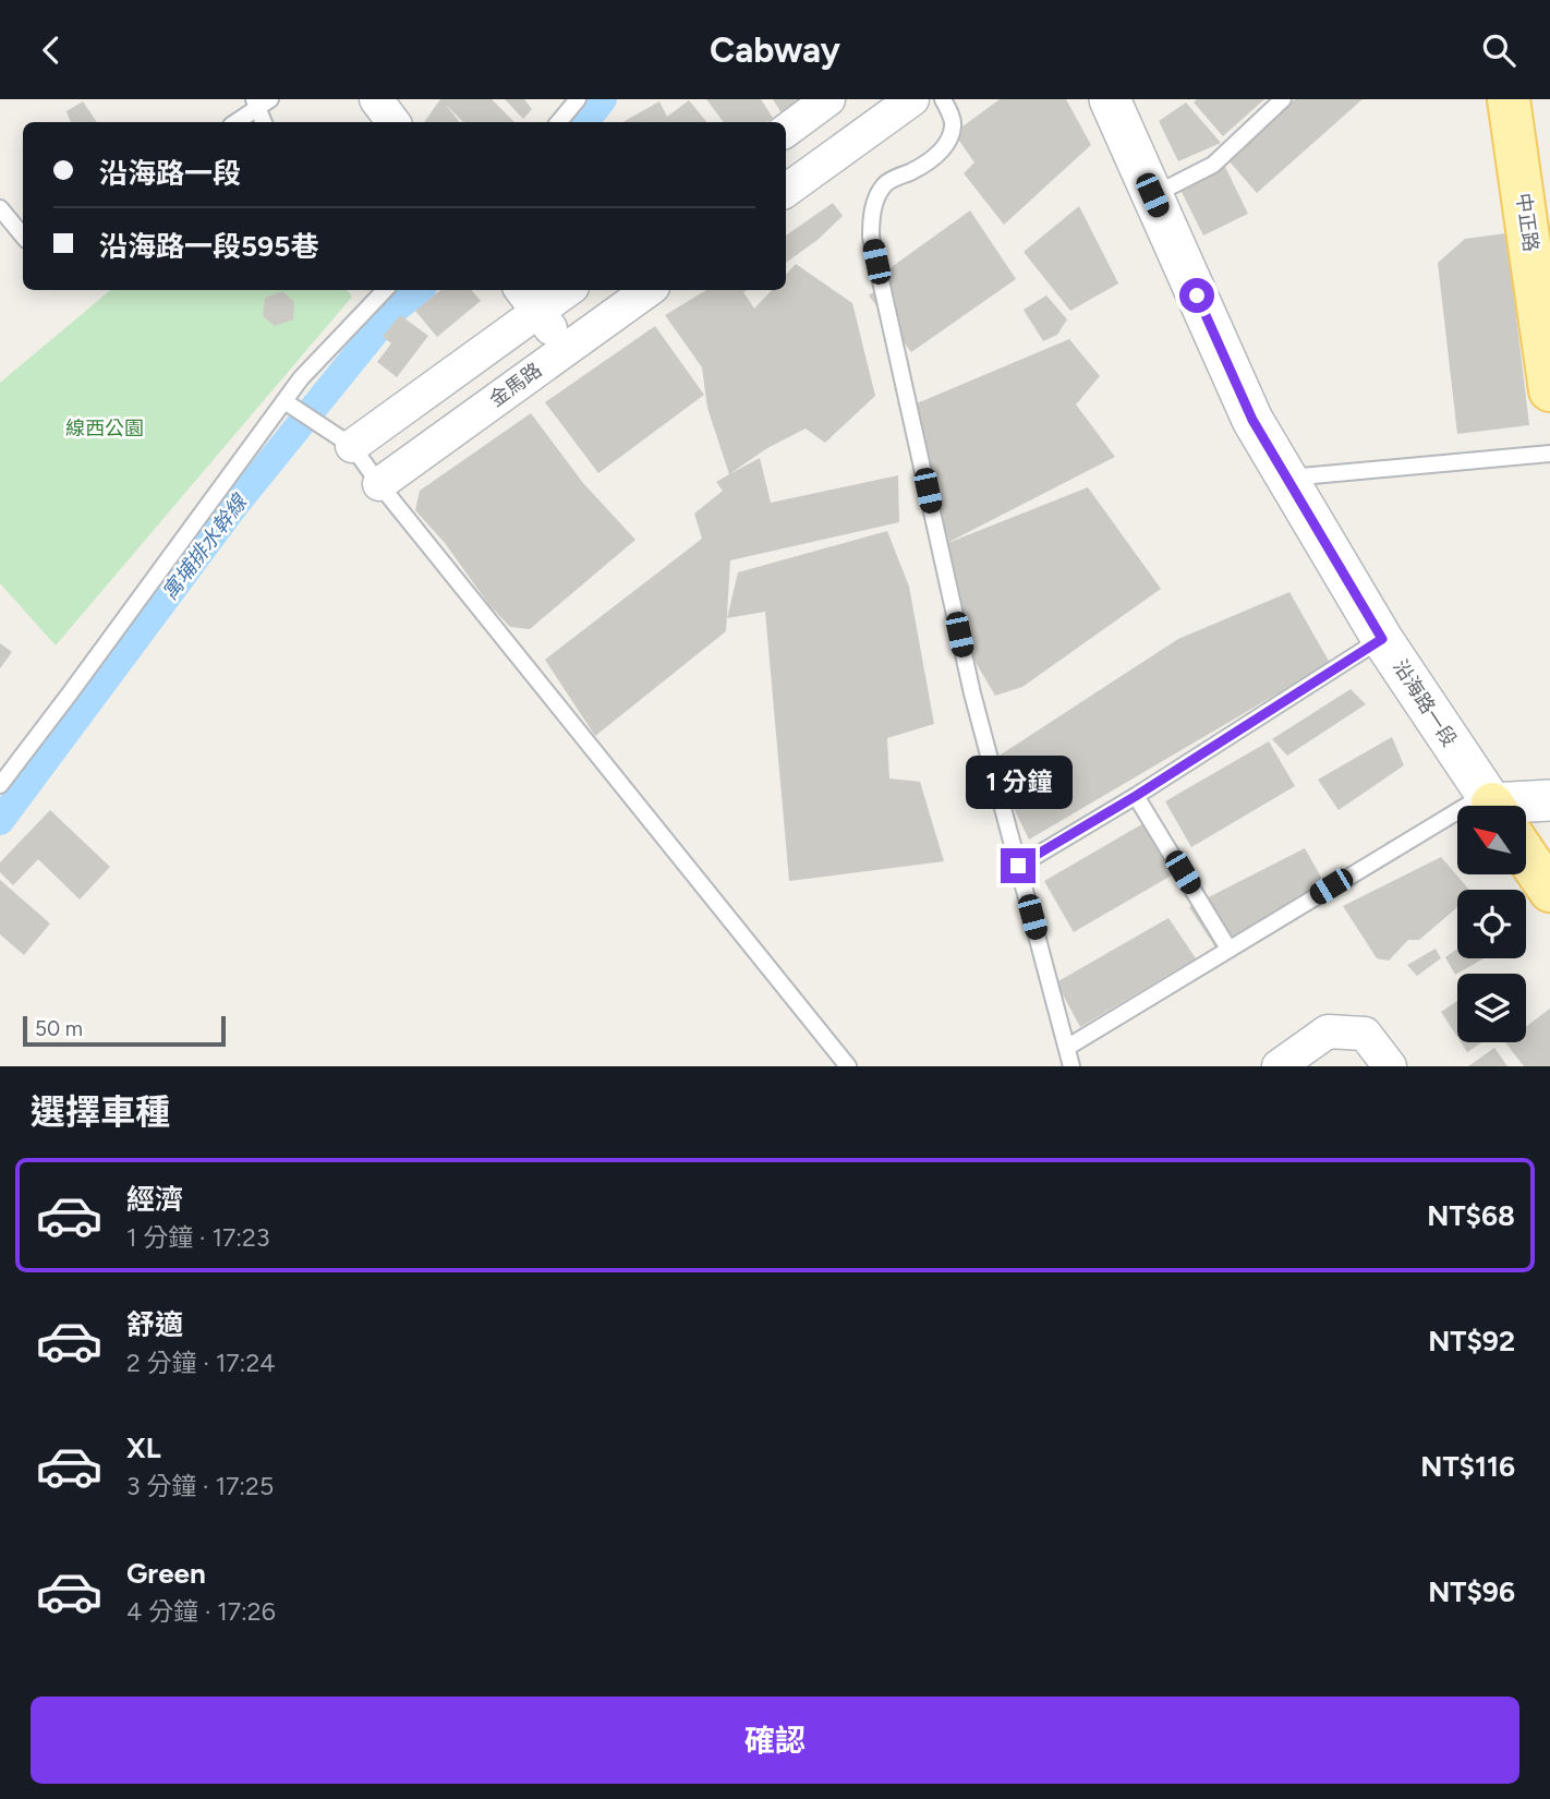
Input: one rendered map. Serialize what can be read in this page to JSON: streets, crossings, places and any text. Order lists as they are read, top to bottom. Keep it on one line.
{"streets":{"main road":["中正路"],"street":["金馬路","沿海路一段"]},"water":["寓埔排水幹線"],"parks":["線西公園"],"scale_bar":"50 m","north":"top left","page":{"header":"Cabway","banner":["沿海路一段","沿海路一段595巷"],"bubble":"1 分鐘","scale":"50 m","heading":"選擇車種","list":[{"name":"經濟","note":"1 分鐘 · 17:23","value":"NT$68"},{"name":"舒適","note":"2 分鐘 · 17:24","value":"NT$92"},{"name":"XL","note":"3 分鐘 · 17:25","value":"NT$116"},{"name":"Green","note":"4 分鐘 · 17:26","value":"NT$96"}],"buttons":"確認"}}
